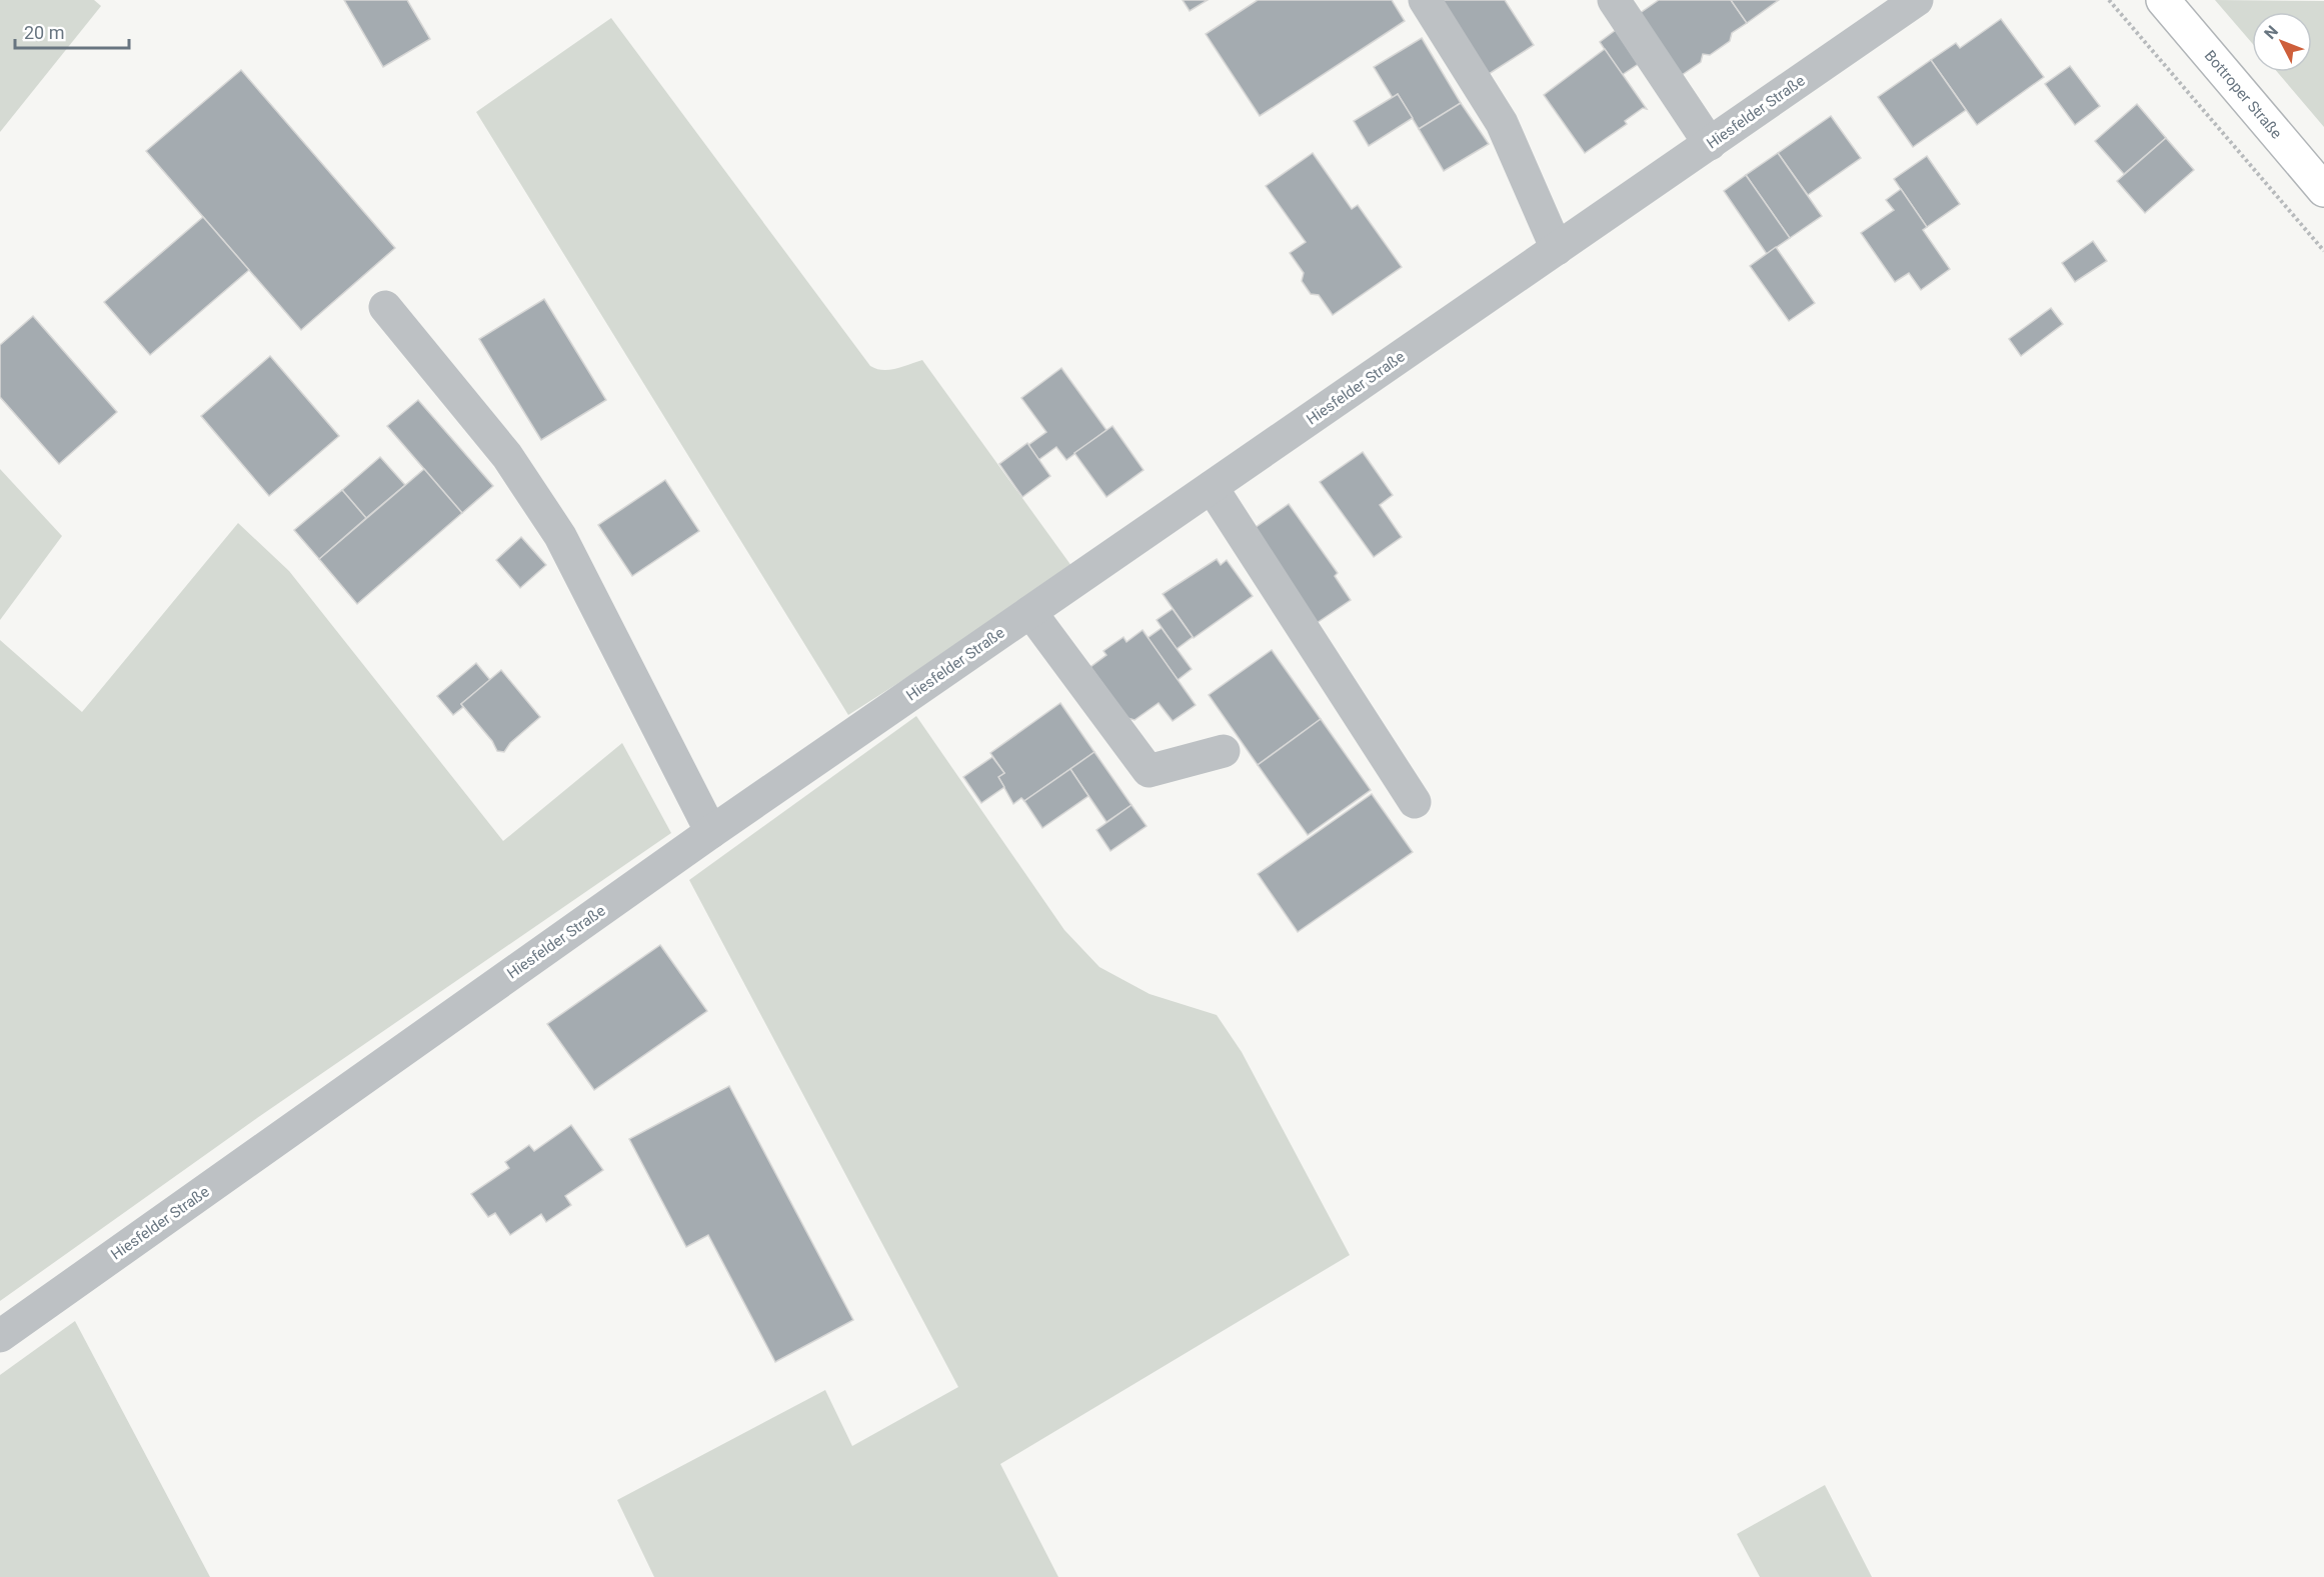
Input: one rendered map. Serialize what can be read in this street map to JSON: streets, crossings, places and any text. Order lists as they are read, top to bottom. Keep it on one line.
{"streets":{"main road":["Bottroper Straße"],"street":["Hiesfelder Straße"]},"scale_bar":"20 m","north":"top left"}
